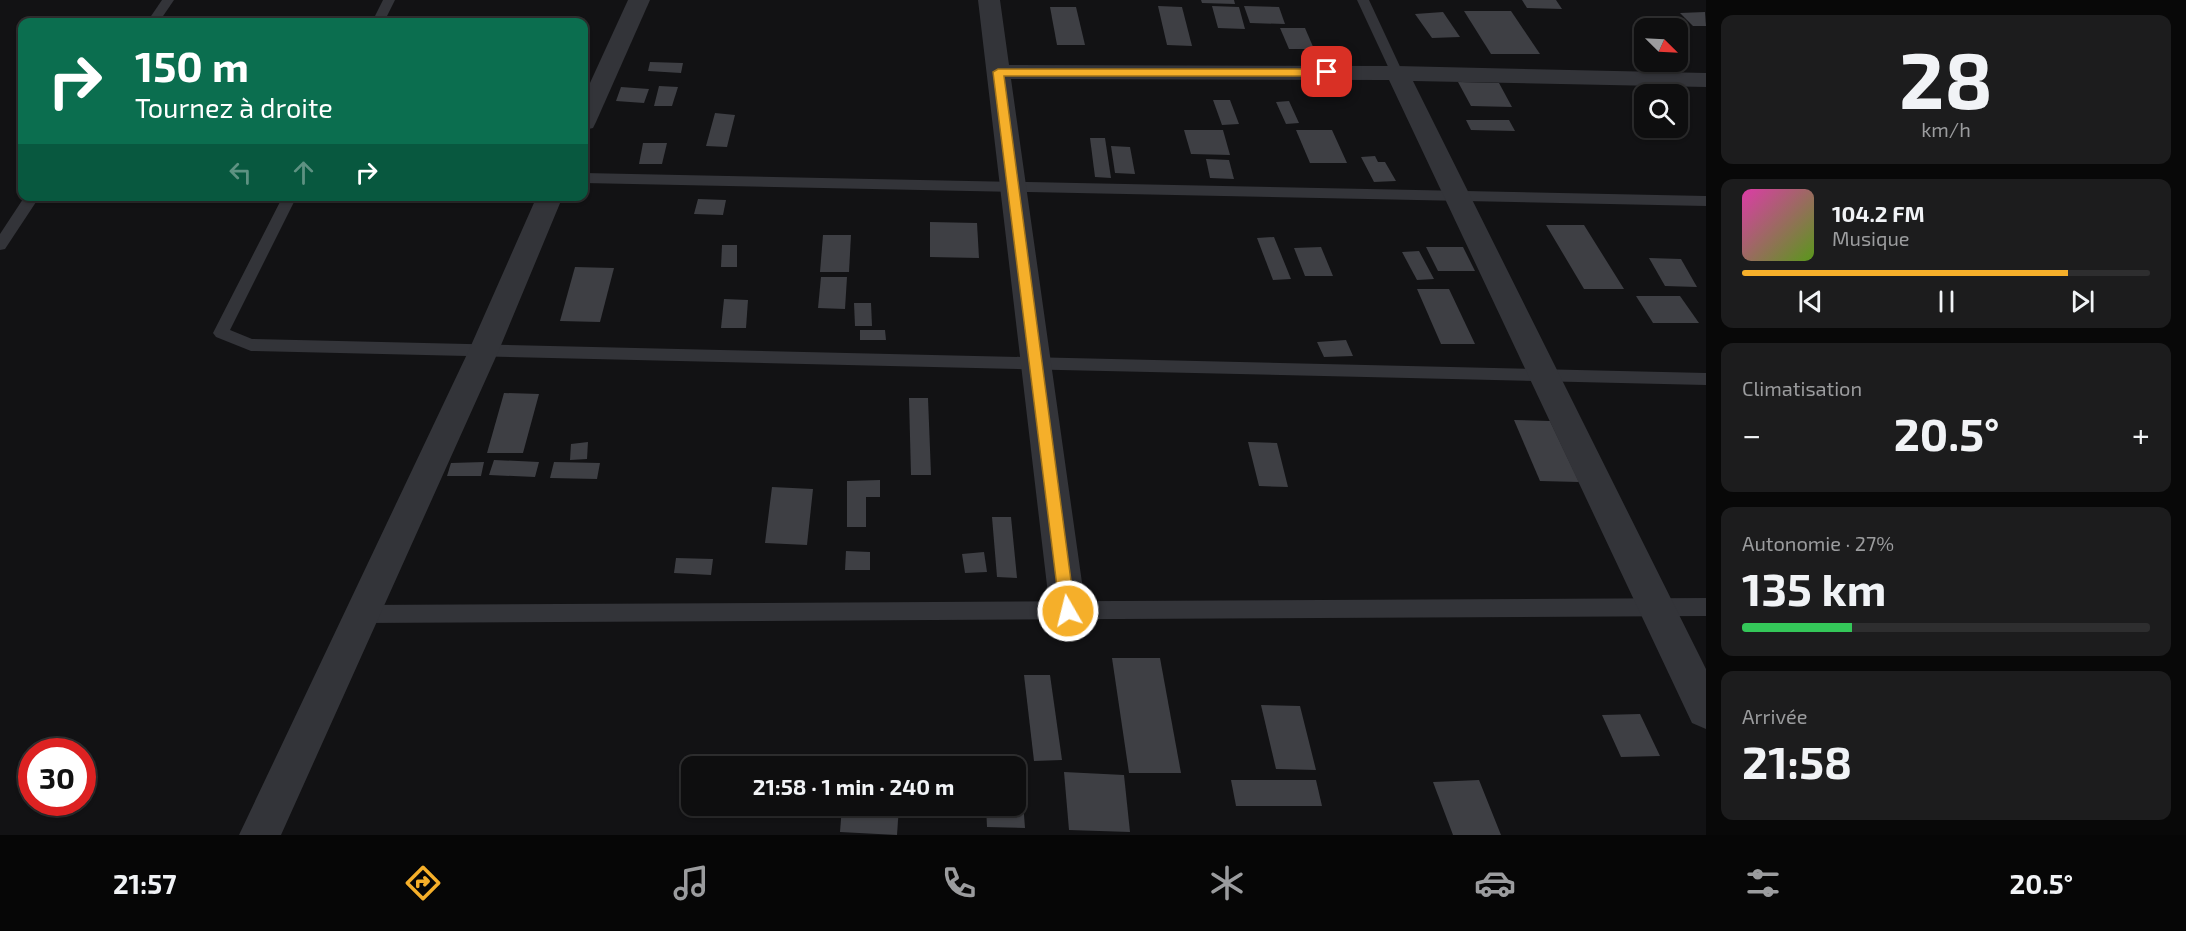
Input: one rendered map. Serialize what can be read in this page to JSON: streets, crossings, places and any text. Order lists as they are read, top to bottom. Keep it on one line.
{"north":"bottom right","page":{"tile":[["28","km/h"],"Climatisation",["Autonomie · 27%","135 km"],["Arrivée","21:58"]],"turn":["150 m","Tournez à droite"],"song":["104.2 FM","Musique"],"heat":["−","20.5°","+"],"limit":"30","trip":"21:58 · 1 min · 240 m","tabs":["21:57","20.5°"]}}
